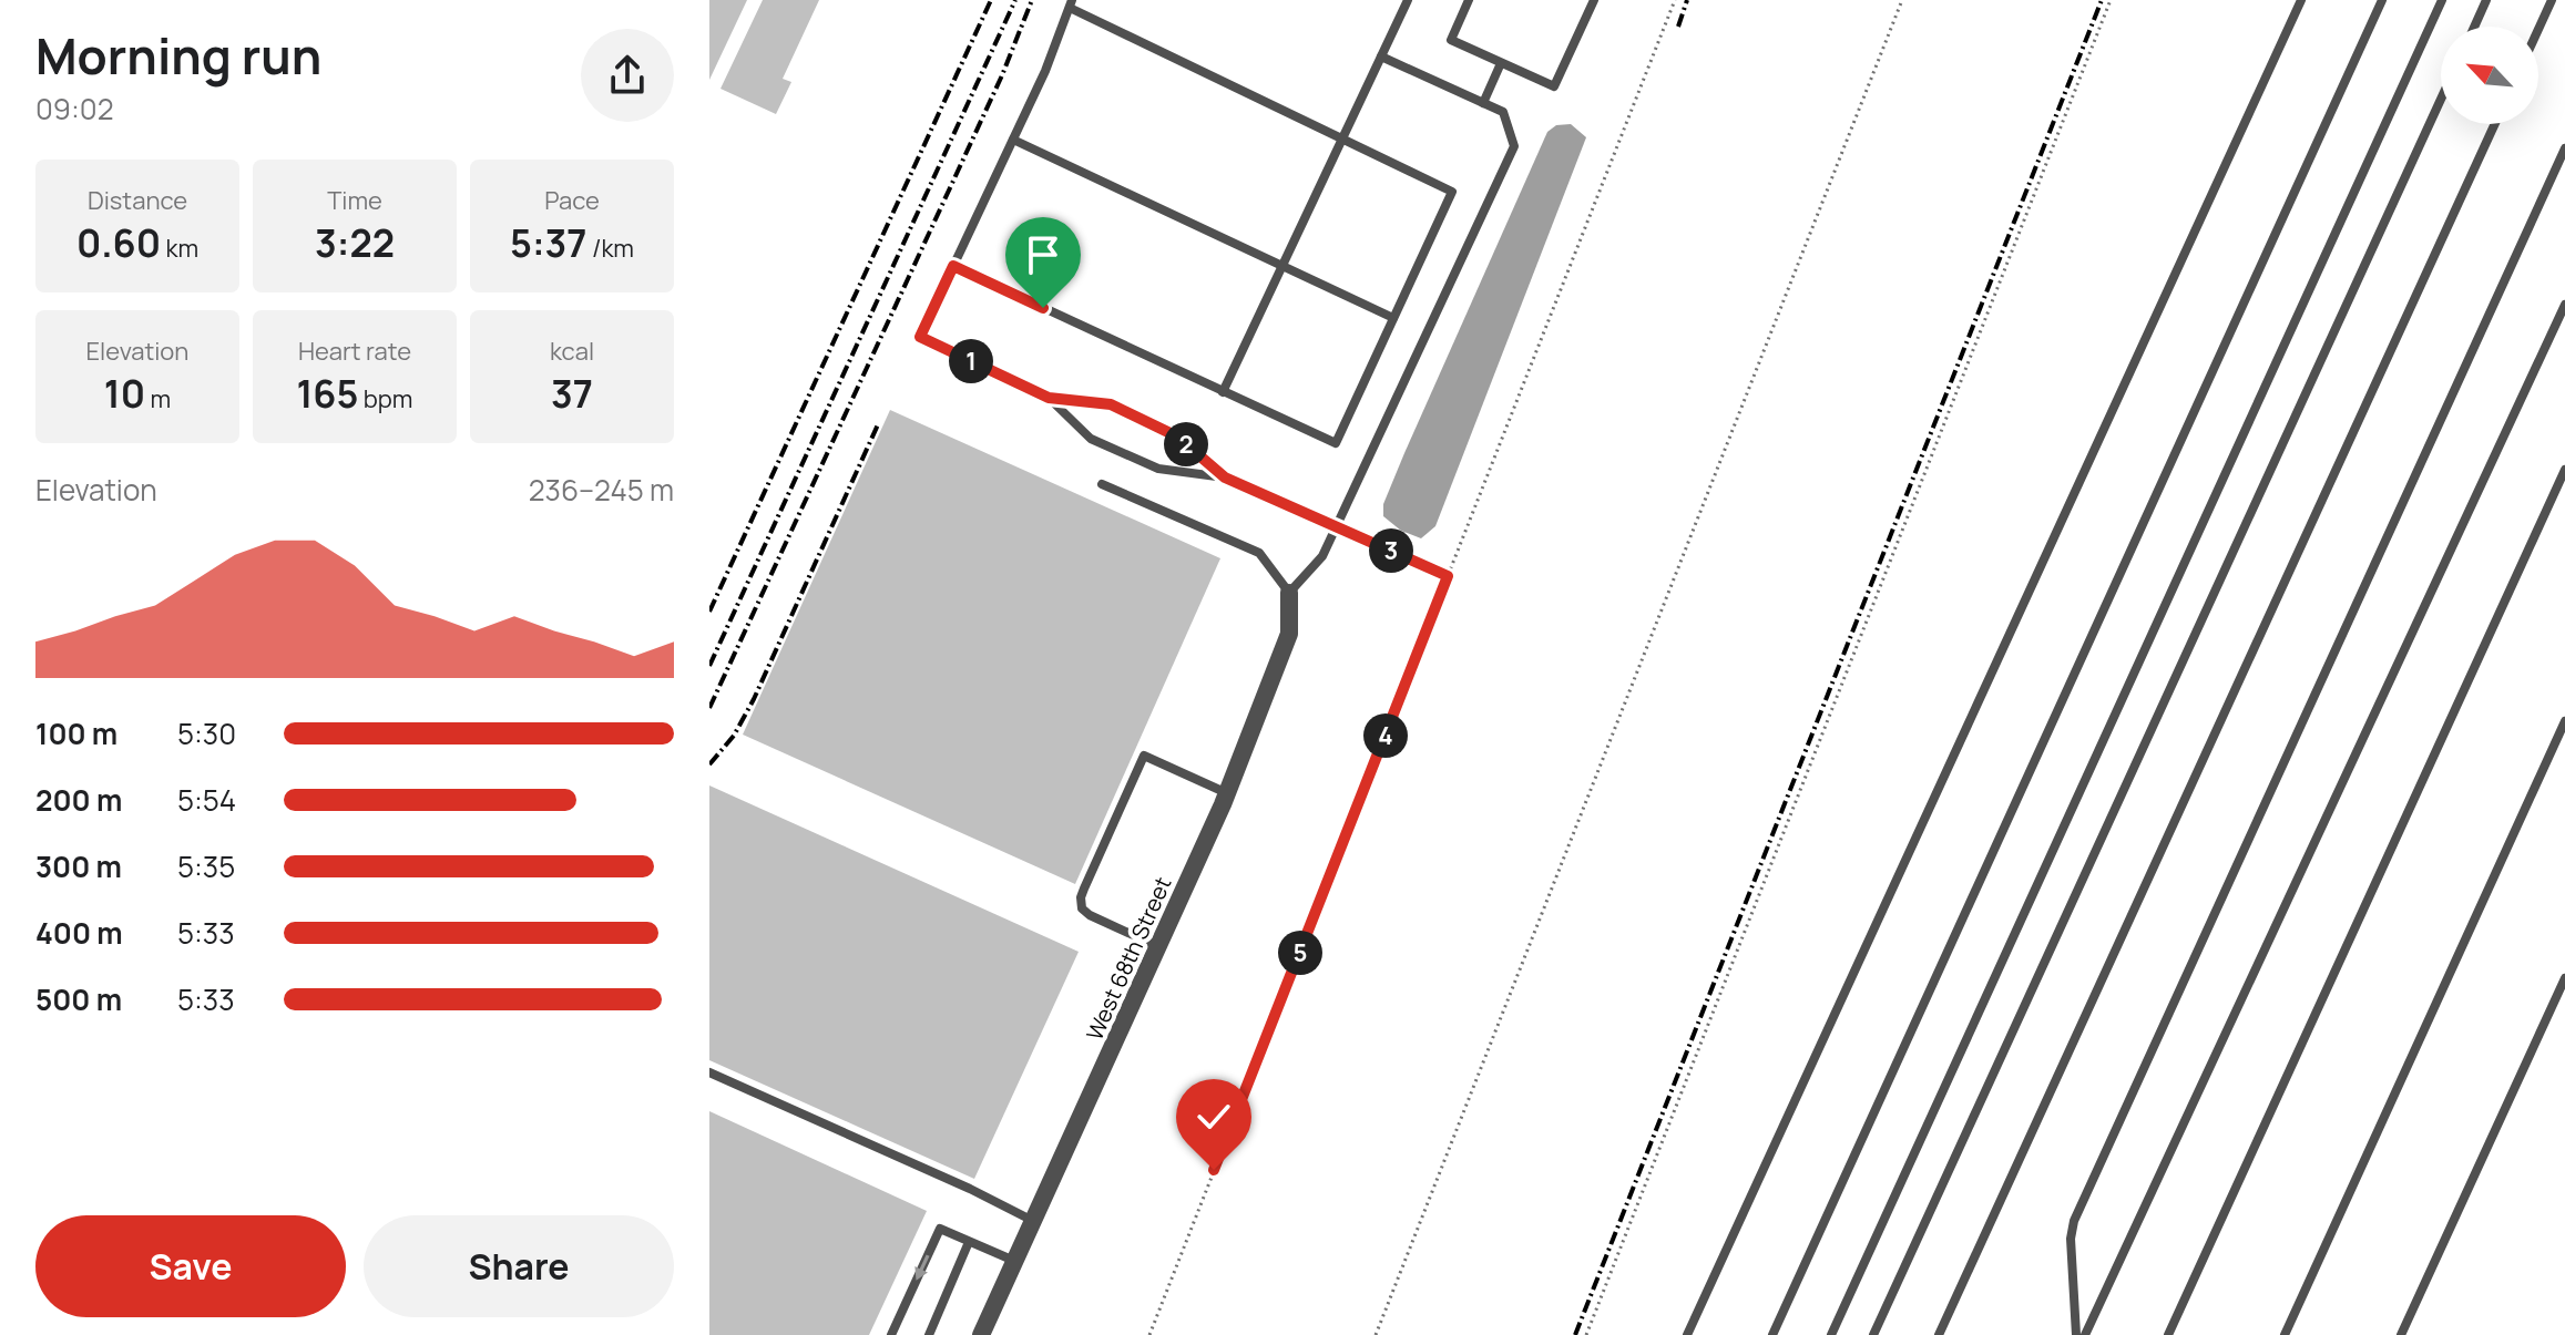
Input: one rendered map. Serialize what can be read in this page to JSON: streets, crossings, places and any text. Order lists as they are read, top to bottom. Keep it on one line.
{"streets":{"street":["West 68th Street"]},"north":"top left","page":{"heading":["Morning run","09:02"],"stats":[["Distance","0.60 km"],["Time","3:22"],["Pace","5:37 /km"],["Elevation","10 m"],["Heart rate","165 bpm"],["kcal","37"]],"pins":["1","2","3","4","5"],"chart":["Elevation","236–245 m"],"list":[{"name":"100 m","note":"5:30"},{"name":"200 m","note":"5:54"},{"name":"300 m","note":"5:35"},{"name":"400 m","note":"5:33"},{"name":"500 m","note":"5:33"}],"buttons":["Save","Share"]}}
